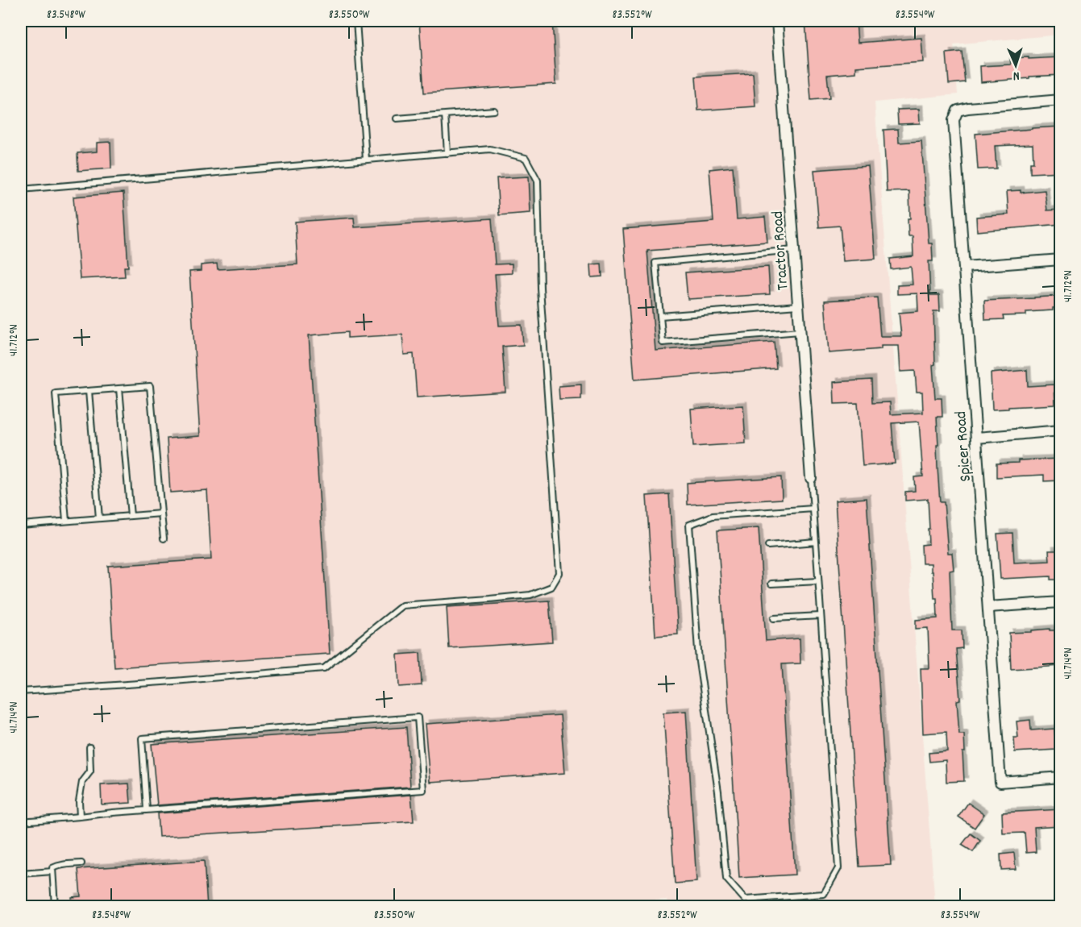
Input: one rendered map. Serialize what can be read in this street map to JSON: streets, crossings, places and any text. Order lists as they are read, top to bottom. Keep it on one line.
{"streets":{"street":["Tractor Road","Spicer Road"]},"north":"bottom","coordinates":["83.548°W","83.550°W","83.552°W","83.554°W","41.712°N","41.714°N"]}
